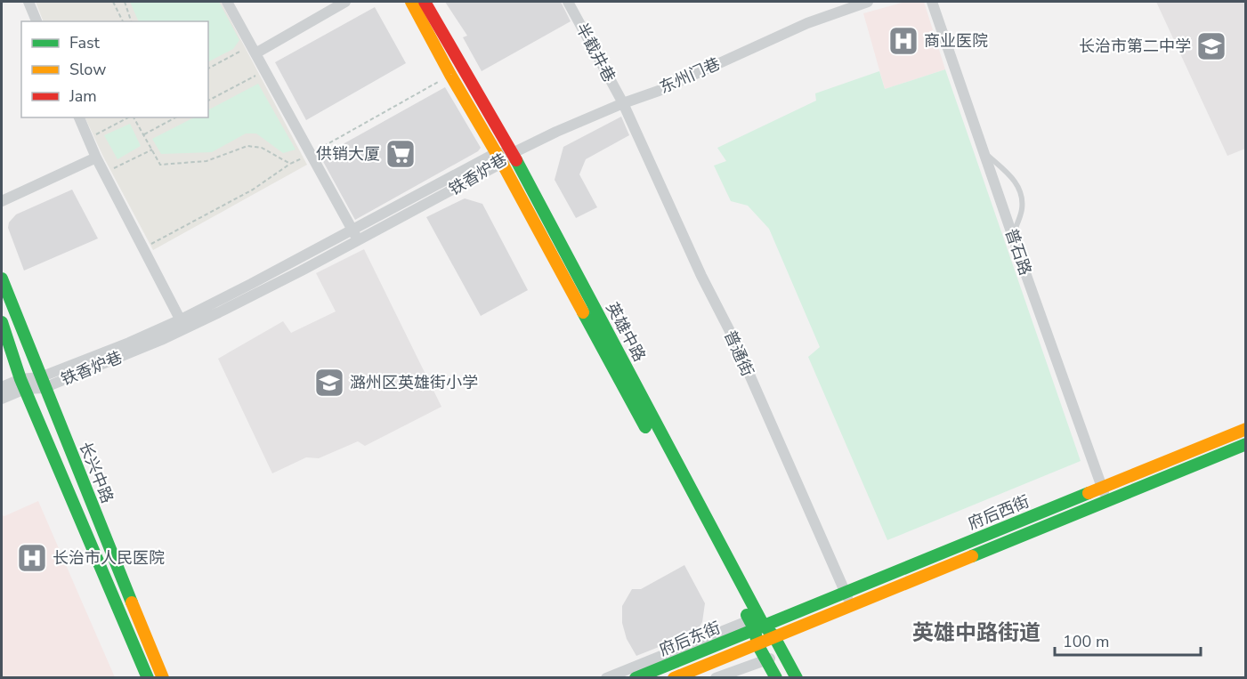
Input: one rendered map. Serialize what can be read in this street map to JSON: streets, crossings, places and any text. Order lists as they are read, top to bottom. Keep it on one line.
{"streets":{"main road":["英雄中路","长兴中路","府后西街","府后东街"],"street":["半截井巷","东州门巷","铁香炉巷","普石路","普通街"]},"crossings":[["半截井巷","东州门巷"],["半截井巷","普通街"],["东州门巷","铁香炉巷"],["东州门巷","英雄中路"],["东州门巷","普通街"],["铁香炉巷","英雄中路"],["铁香炉巷","长兴中路"],["普石路","府后西街"],["英雄中路","府后西街"],["英雄中路","府后东街"],["普通街","府后西街"],["府后西街","府后东街"]],"districts":["英雄中路街道"],"places":{"hospital":["商业医院","长治市人民医院"],"school or university":["长治市第二中学","潞州区英雄街小学"],"supermarket":["供销大厦"]},"legend":["Fast","Slow","Jam"],"scale_bar":"100 m"}
